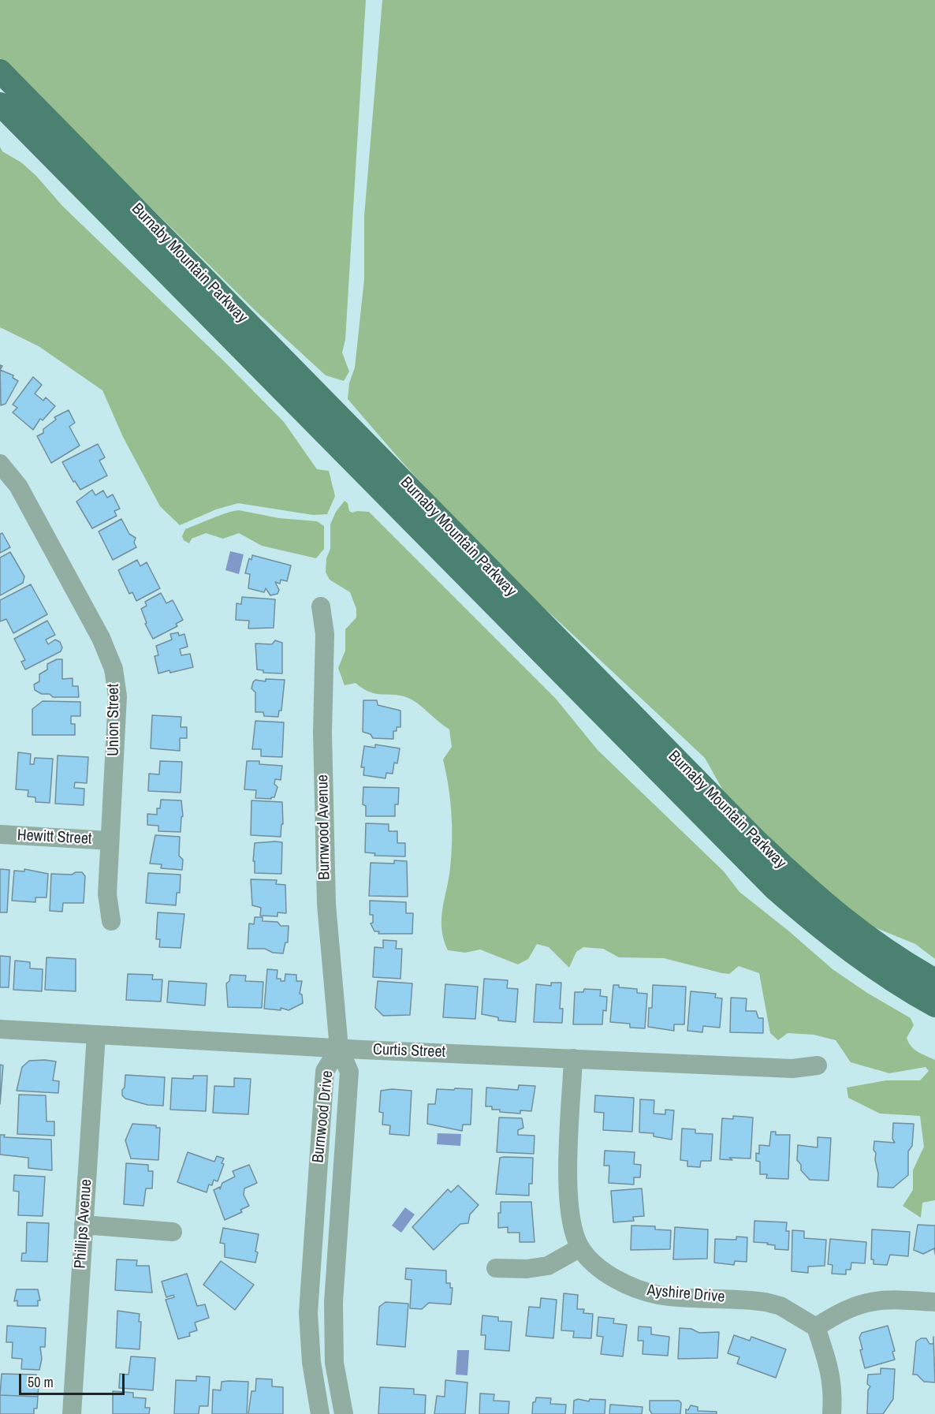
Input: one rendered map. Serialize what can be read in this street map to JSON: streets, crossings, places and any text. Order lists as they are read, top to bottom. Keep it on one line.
{"streets":{"main road":["Burnaby Mountain Parkway"],"street":["Union Street","Burnwood Avenue","Hewitt Street","Curtis Street","Burnwood Drive","Phillips Avenue","Ayshire Drive"]},"crossings":[["Union Street","Hewitt Street"],["Burnwood Avenue","Curtis Street"],["Burnwood Avenue","Burnwood Drive"],["Curtis Street","Burnwood Drive"],["Curtis Street","Phillips Avenue"],["Curtis Street","Ayshire Drive"]],"scale_bar":"50 m"}
